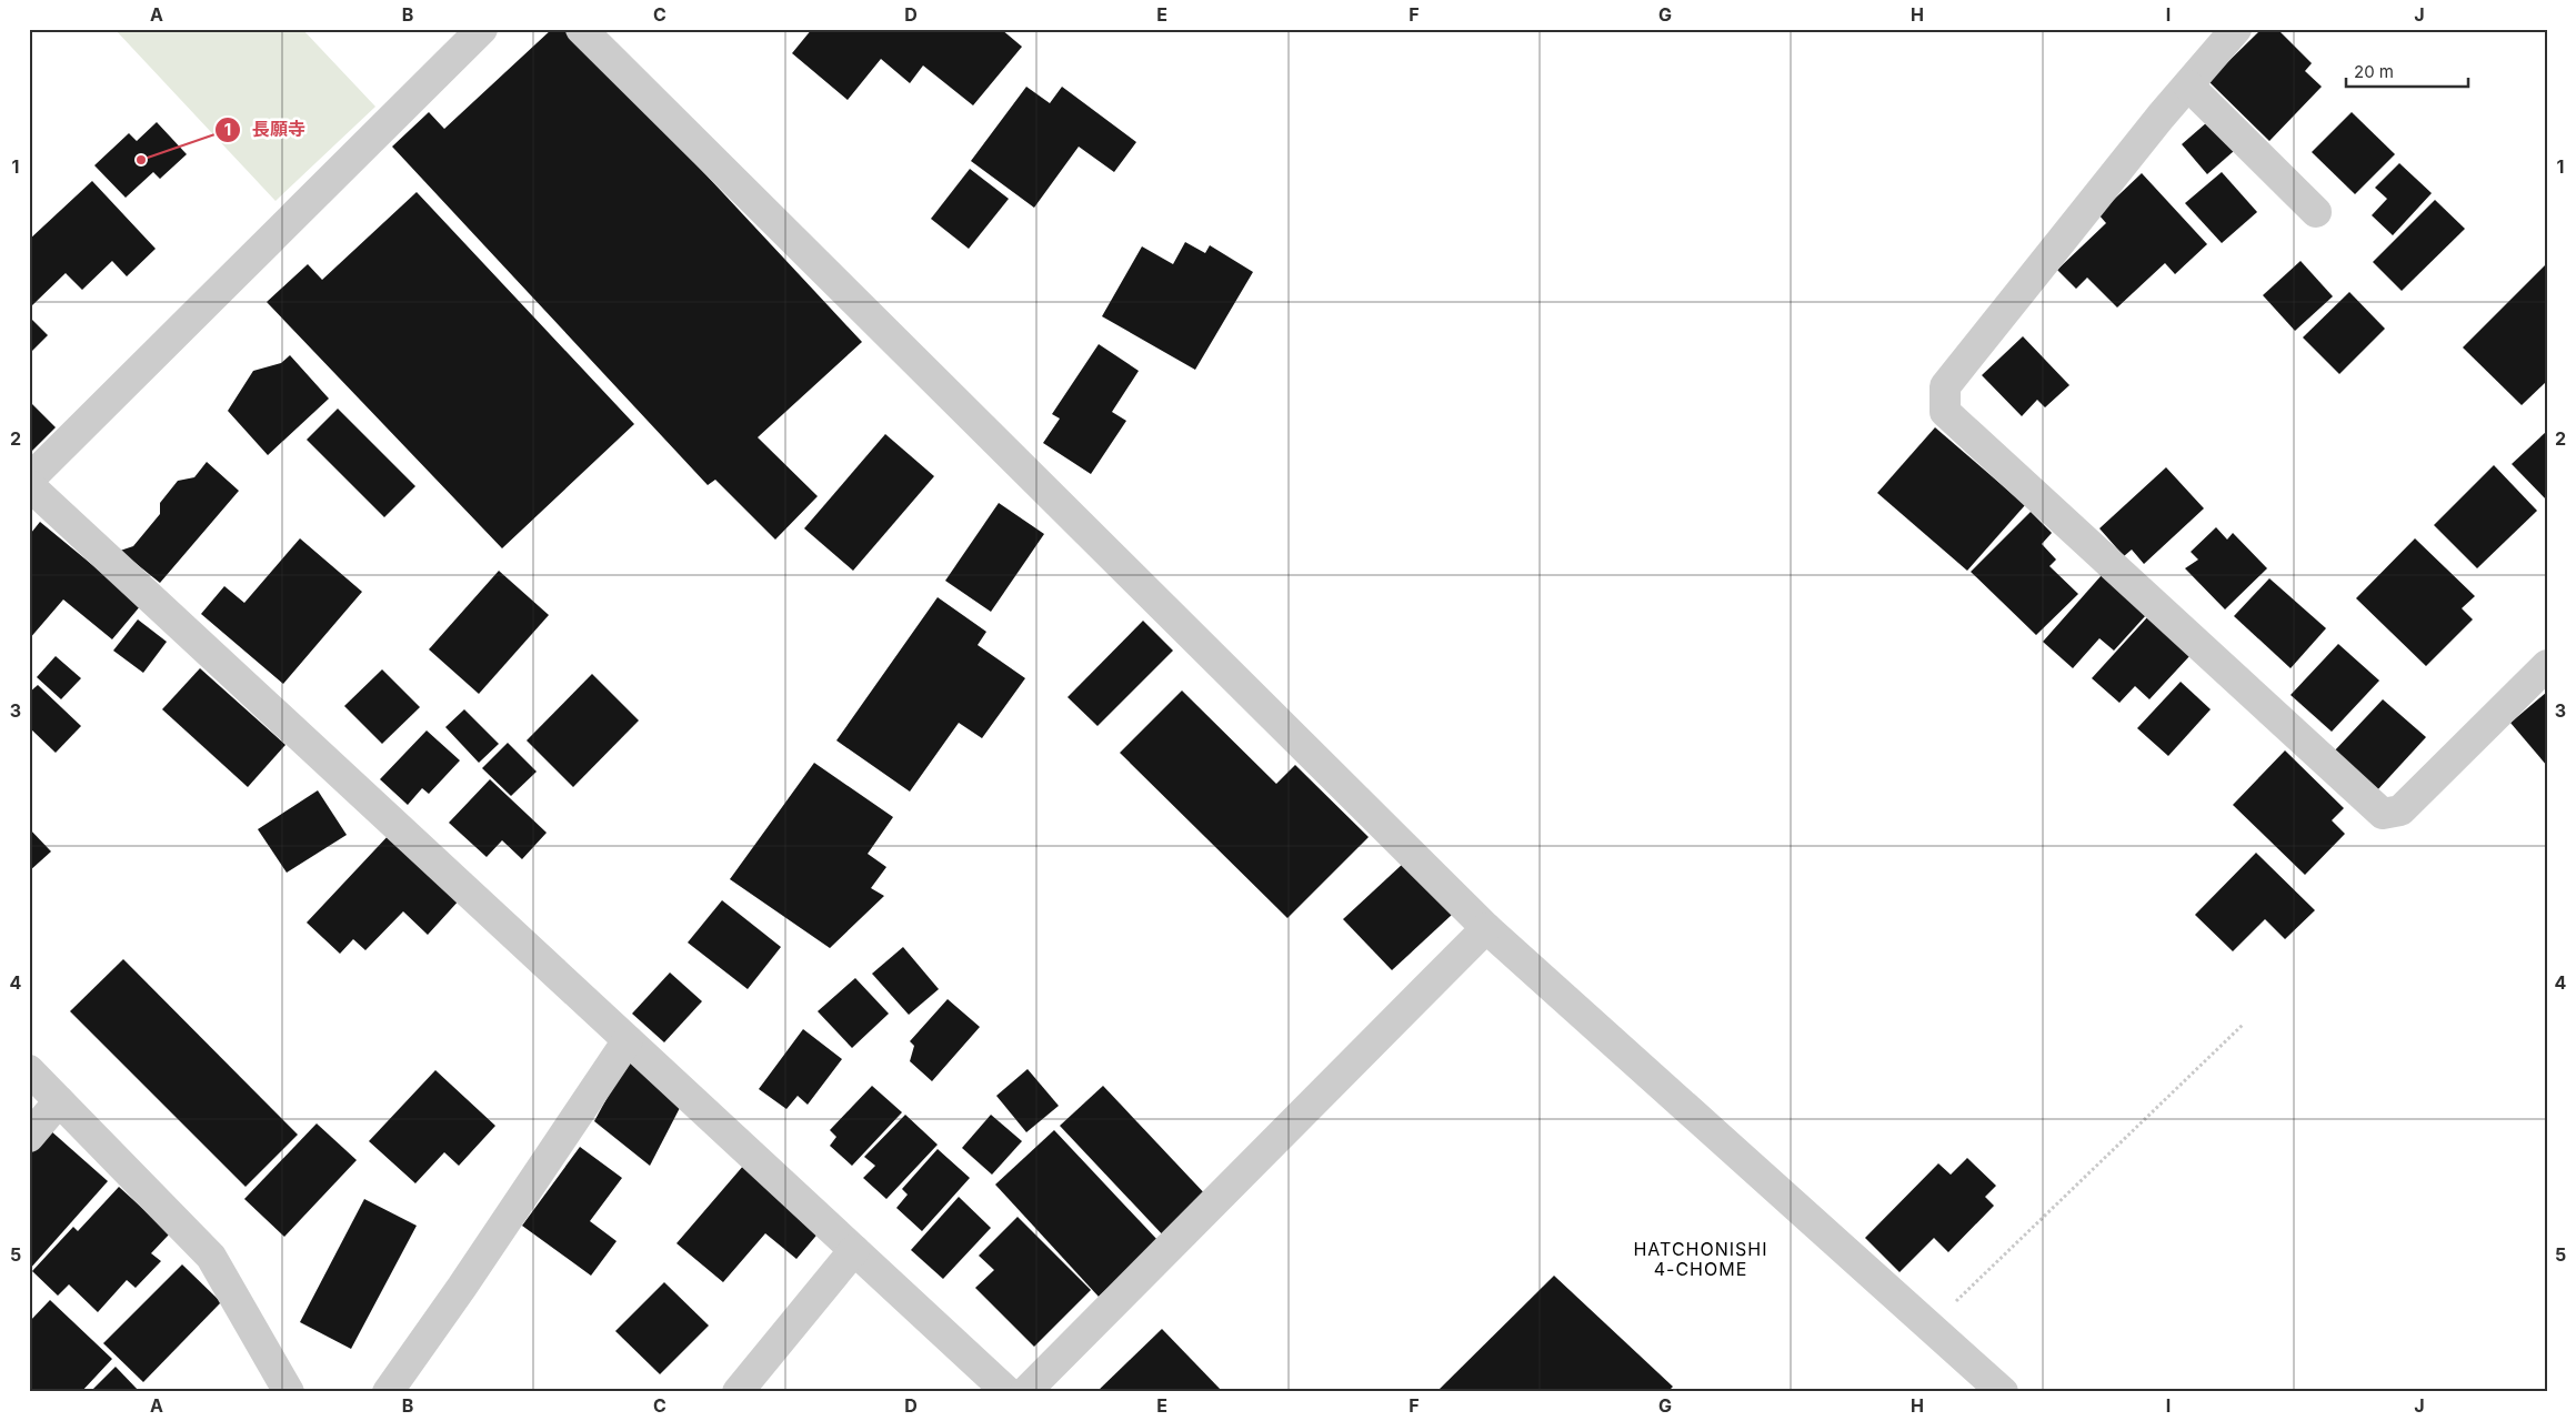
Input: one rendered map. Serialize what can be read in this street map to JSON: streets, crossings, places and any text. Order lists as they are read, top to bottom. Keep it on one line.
{"districts":["HATCHONISHI 4-CHOME"],"places":["長願寺"],"scale_bar":"20 m","grid":{"columns":["A","B","C","D","E","F","G","H","I","J"],"rows":["1","2","3","4","5"]}}
